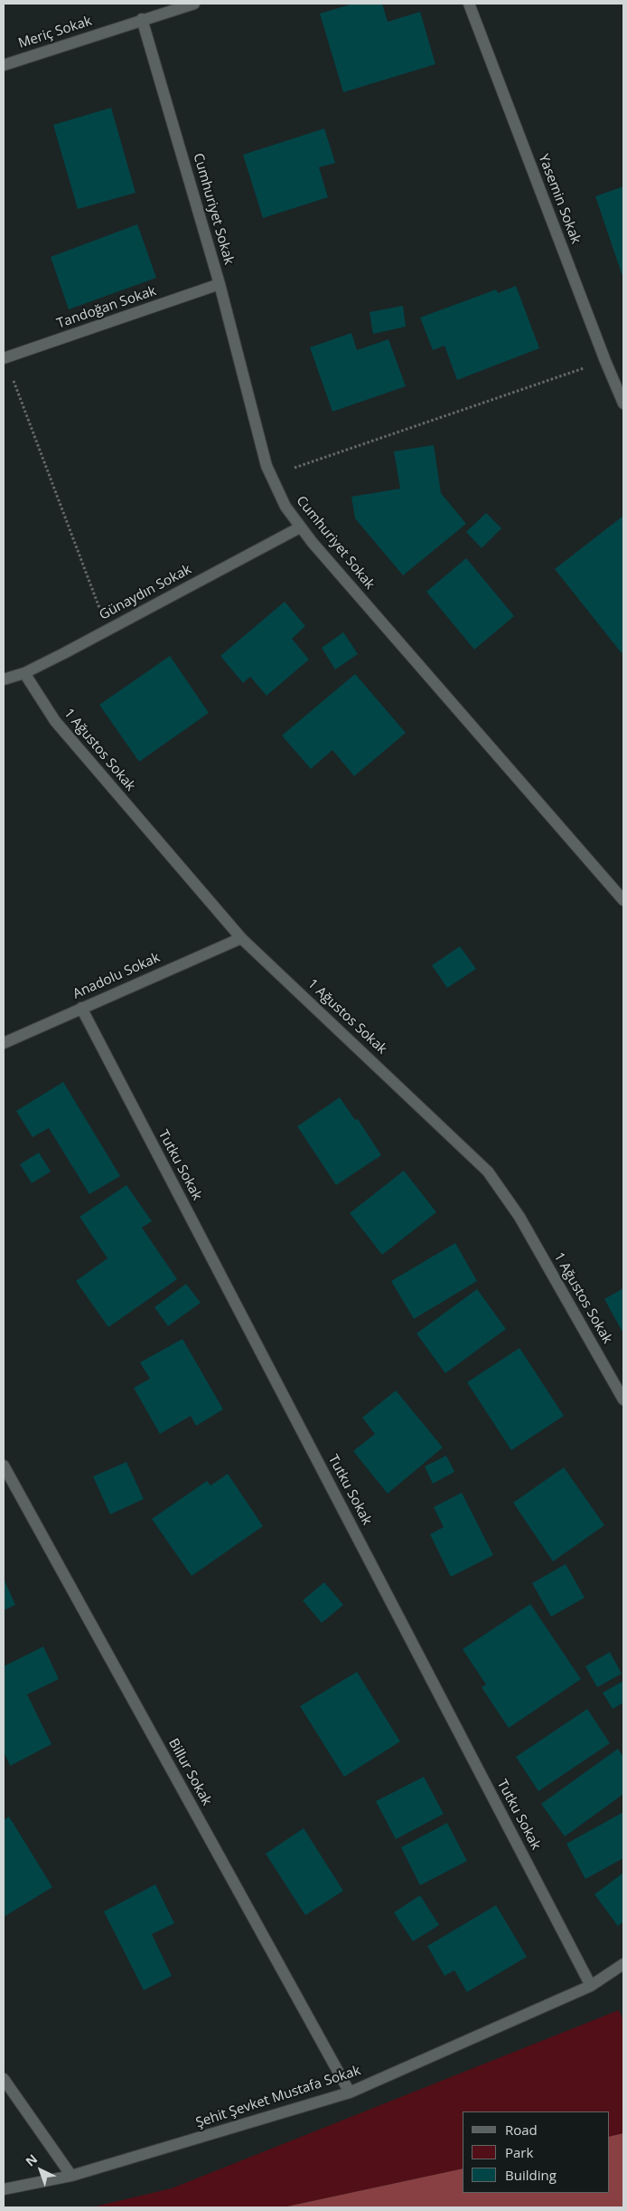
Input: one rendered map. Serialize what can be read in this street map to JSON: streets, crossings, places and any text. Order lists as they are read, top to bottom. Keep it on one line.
{"streets":{"street":["Meriç Sokak","Yasemin Sokak","Cumhuriyet Sokak","Tandoğan Sokak","Günaydın Sokak","1 Ağustos Sokak","Anadolu Sokak","Tutku Sokak","Billur Sokak","Şehit Şevket Mustafa Sokak"]},"crossings":[["Meriç Sokak","Cumhuriyet Sokak"],["Cumhuriyet Sokak","Tandoğan Sokak"],["Cumhuriyet Sokak","Günaydın Sokak"],["Günaydın Sokak","1 Ağustos Sokak"],["1 Ağustos Sokak","Anadolu Sokak"],["Anadolu Sokak","Tutku Sokak"],["Tutku Sokak","Şehit Şevket Mustafa Sokak"],["Billur Sokak","Şehit Şevket Mustafa Sokak"]],"legend":["Road","Park","Building"],"north":"top left"}
